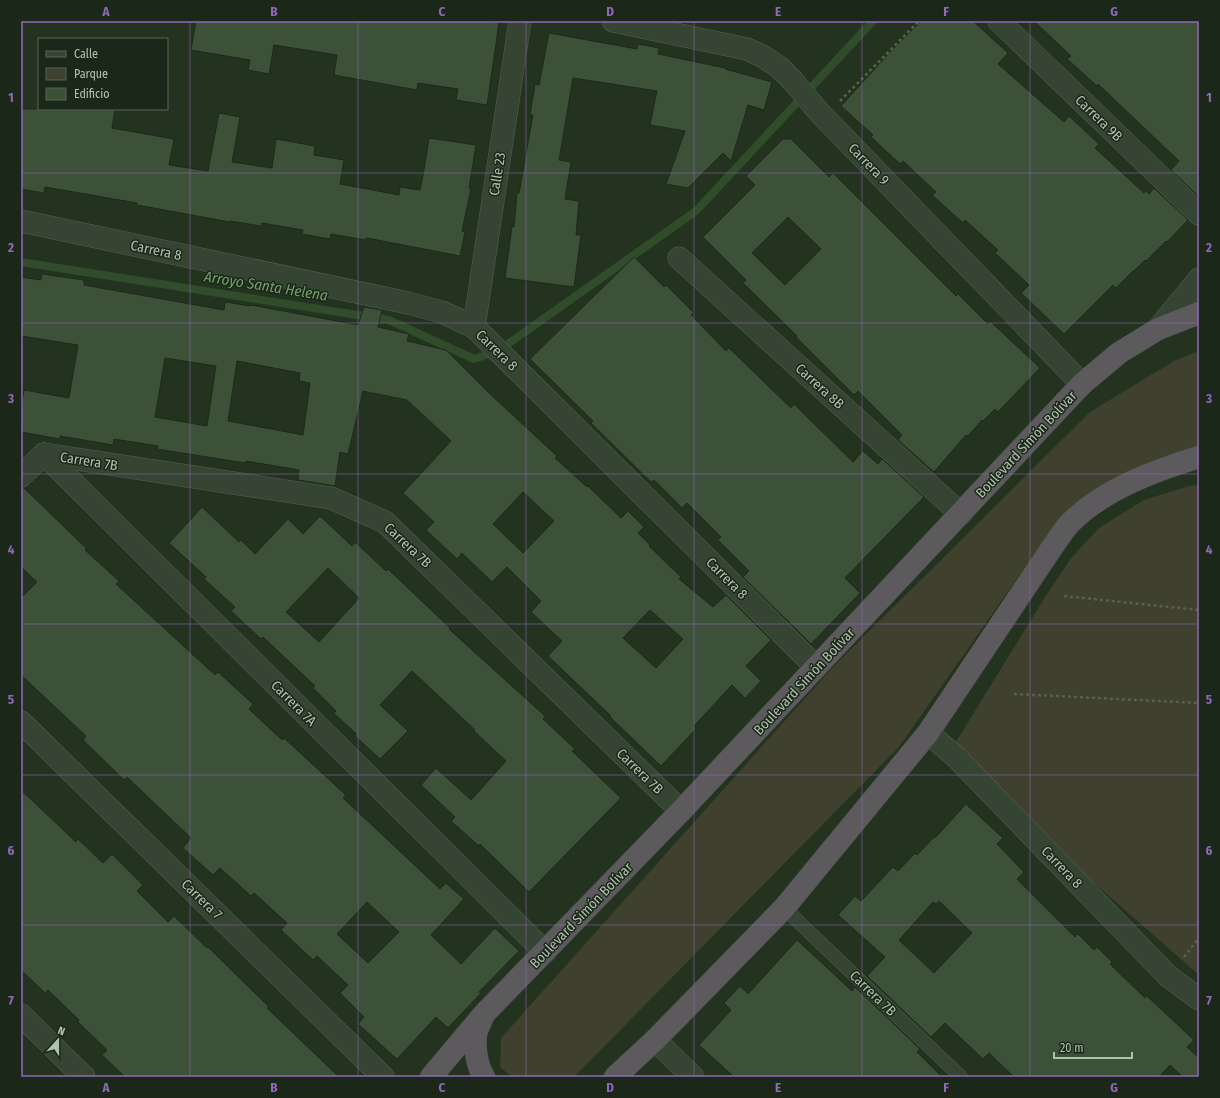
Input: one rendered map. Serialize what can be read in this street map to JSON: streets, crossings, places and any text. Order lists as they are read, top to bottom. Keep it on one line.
{"streets":{"highway":["Boulevard Simón Bolívar"],"street":["Carrera 9B","Carrera 9","Calle 23","Carrera 8","Carrera 8B","Carrera 7B","Carrera 7A","Carrera 7"]},"crossings":[["Carrera 9","Boulevard Simón Bolívar"],["Calle 23","Carrera 8"],["Carrera 8","Boulevard Simón Bolívar"],["Carrera 8B","Boulevard Simón Bolívar"],["Boulevard Simón Bolívar","Carrera 7B"],["Boulevard Simón Bolívar","Carrera 7A"],["Carrera 7B","Carrera 7A"]],"water":["Arroyo Santa Helena"],"legend":["Calle","Parque","Edificio"],"scale_bar":"20 m","north":"top","grid":{"columns":["A","B","C","D","E","F","G"],"rows":["1","2","3","4","5","6","7"]}}
